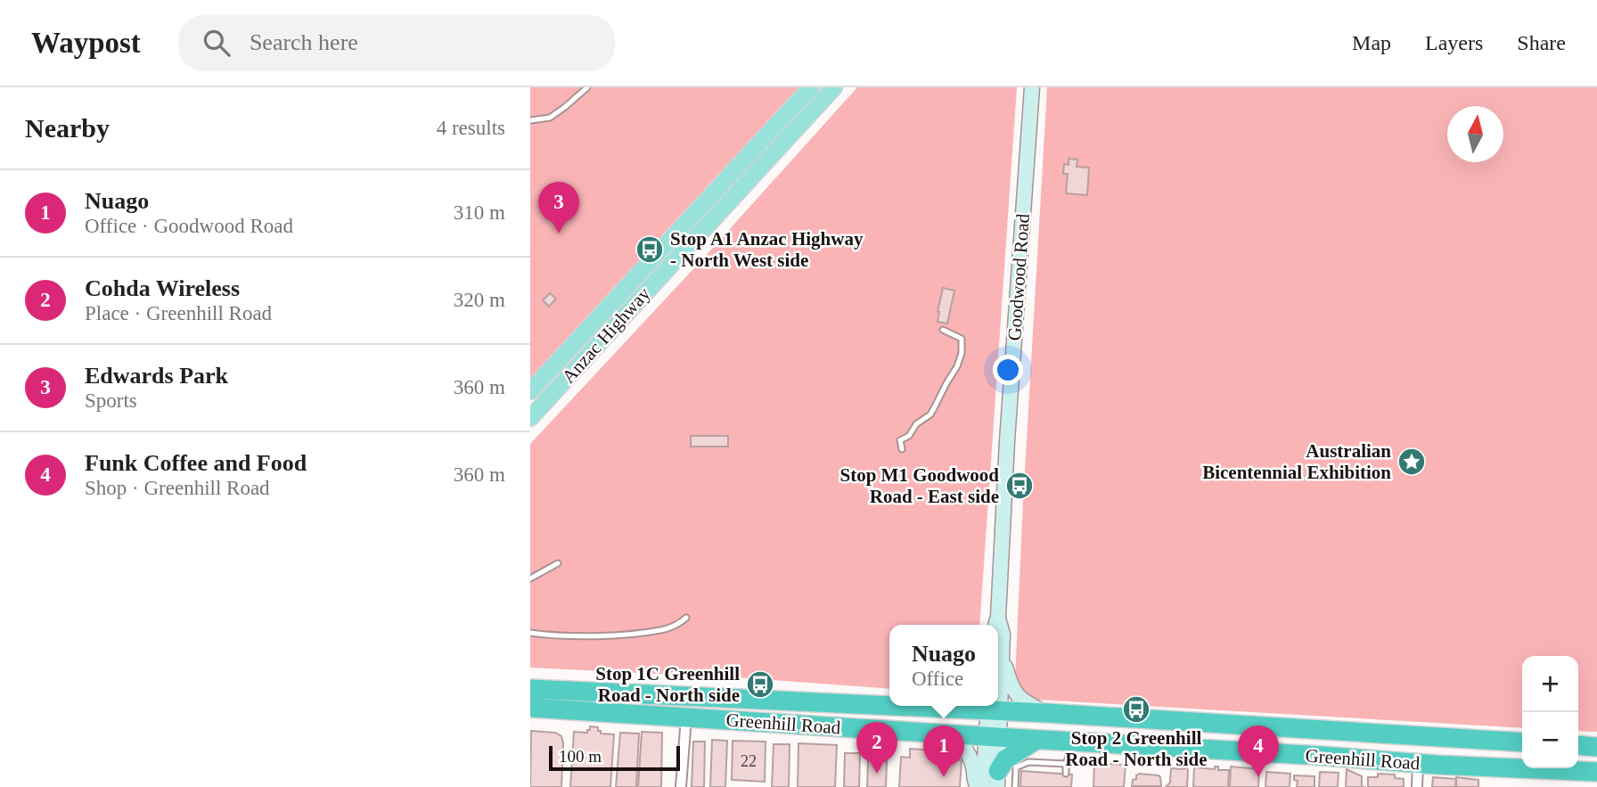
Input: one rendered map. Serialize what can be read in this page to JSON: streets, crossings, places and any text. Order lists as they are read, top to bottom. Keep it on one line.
{"streets":{"highway":["Greenhill Road"],"main road":["Goodwood Road","Anzac Highway"]},"crossings":[["Goodwood Road","Greenhill Road"]],"places":{"bus stop":["Stop A1 Anzac Highway - North West side","Stop M1 Goodwood Road - East side","Stop 1C Greenhill Road - North side","Stop 2 Greenhill Road - North side"],"place":["Australian Bicentennial Exhibition"]},"house_numbers":["22"],"scale_bar":"100 m","north":"top","page":{"header":"Waypost","search":"Search here","nav":["Map","Layers","Share"],"heading":["Nearby","4 results"],"list":[{"mark":"1","name":"Nuago","note":"Office · Goodwood Road","value":"310 m"},{"mark":"2","name":"Cohda Wireless","note":"Place · Greenhill Road","value":"320 m"},{"mark":"3","name":"Edwards Park","note":"Sports","value":"360 m"},{"mark":"4","name":"Funk Coffee and Food","note":"Shop · Greenhill Road","value":"360 m"}],"pins":["3","2","1","4"],"popup":["Nuago","Office"],"map_buttons":["+","−"],"scale":"100 m"}}
